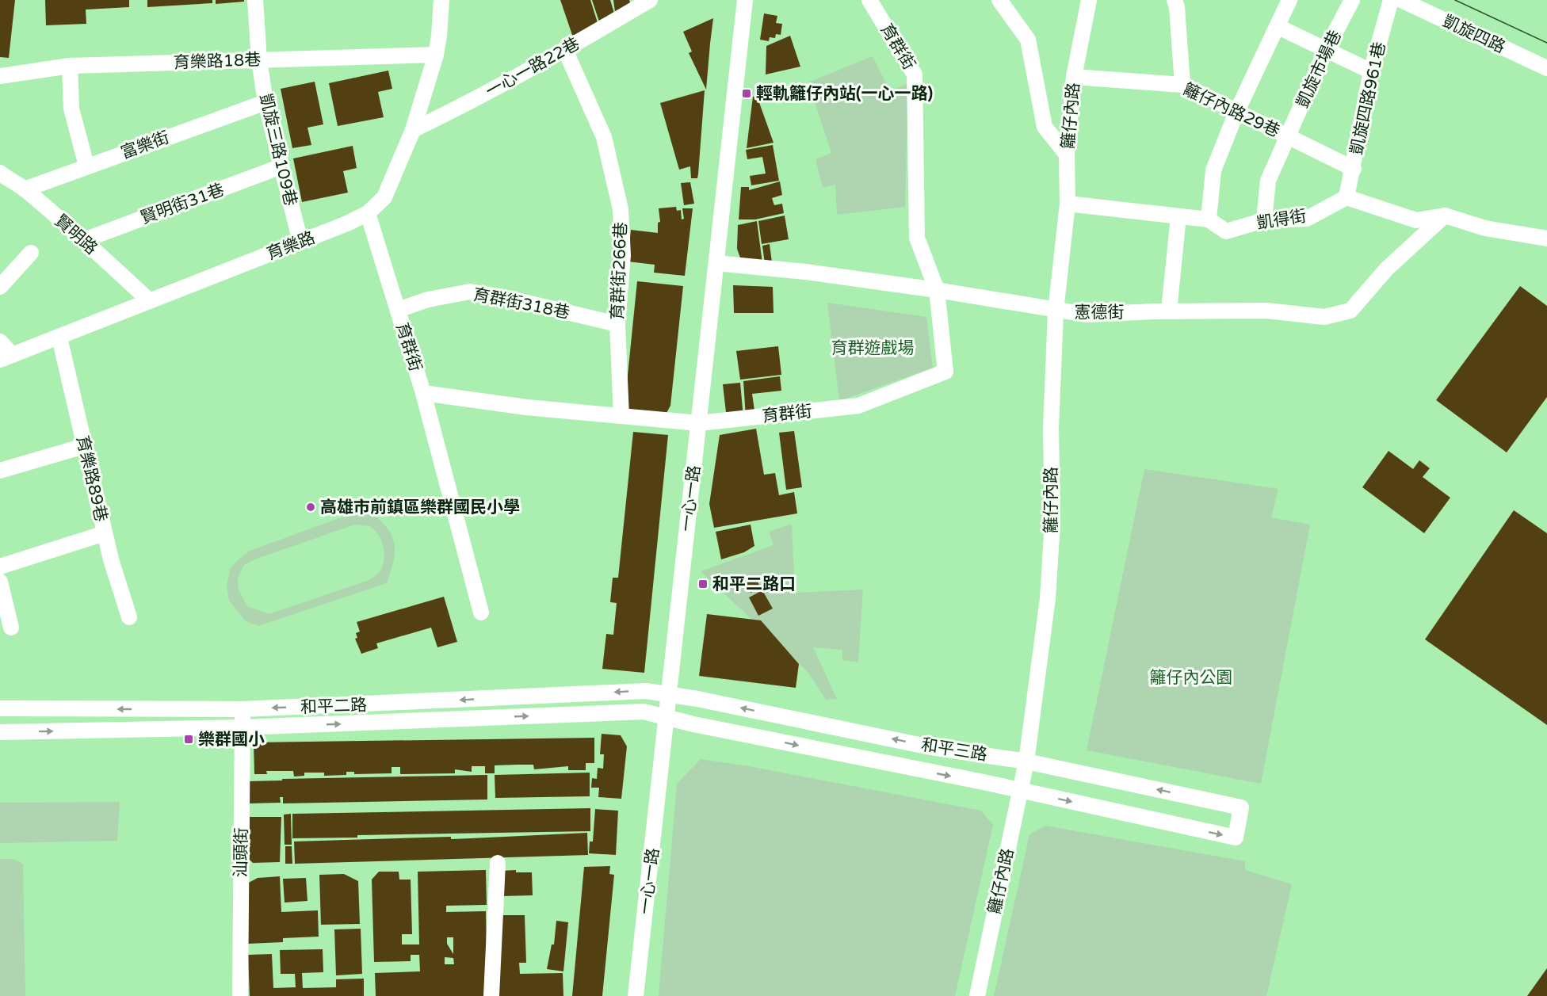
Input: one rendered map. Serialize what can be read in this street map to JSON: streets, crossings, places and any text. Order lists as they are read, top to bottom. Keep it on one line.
{"streets":{"street":["凱旋四路","育群街","育樂路18巷","一心一路22巷","凱旋市場巷","凱旋四路961巷","籬仔內路29巷","籬仔內路","富樂街","凱旋三路109巷","賢明街31巷","凱得街","賢明路","育樂路","育群街266巷","育群街318巷","憲德街","育樂路89巷","一心一路","和平二路","和平三路","汕頭街"]},"crossings":[["育群街","育樂路"],["育群街","育群街266巷"],["育群街","育群街318巷"],["育群街","憲德街"],["育群街","一心一路"],["育樂路18巷","凱旋三路109巷"],["育樂路18巷","育樂路"],["一心一路22巷","育樂路"],["一心一路22巷","育群街266巷"],["凱旋市場巷","籬仔內路29巷"],["凱旋市場巷","凱得街"],["凱旋四路961巷","籬仔內路29巷"],["凱旋四路961巷","凱得街"],["籬仔內路29巷","籬仔內路"],["籬仔內路","凱得街"],["籬仔內路","憲德街"],["籬仔內路","和平三路"],["富樂街","凱旋三路109巷"],["富樂街","賢明路"],["凱旋三路109巷","賢明街31巷"],["凱旋三路109巷","育樂路"],["賢明街31巷","賢明路"],["賢明路","育樂路"],["育樂路","育樂路89巷"],["育群街266巷","育群街318巷"],["憲德街","一心一路"],["一心一路","和平二路"],["一心一路","和平三路"],["和平二路","和平三路"],["和平二路","汕頭街"]],"parks":["育群遊戲場","籬仔內公園"],"places":{"transit":["輕軌籬仔內站(一心一路)","和平二路口","樂群國小"],"other":["高雄市前鎮區樂群國民小學"]}}
